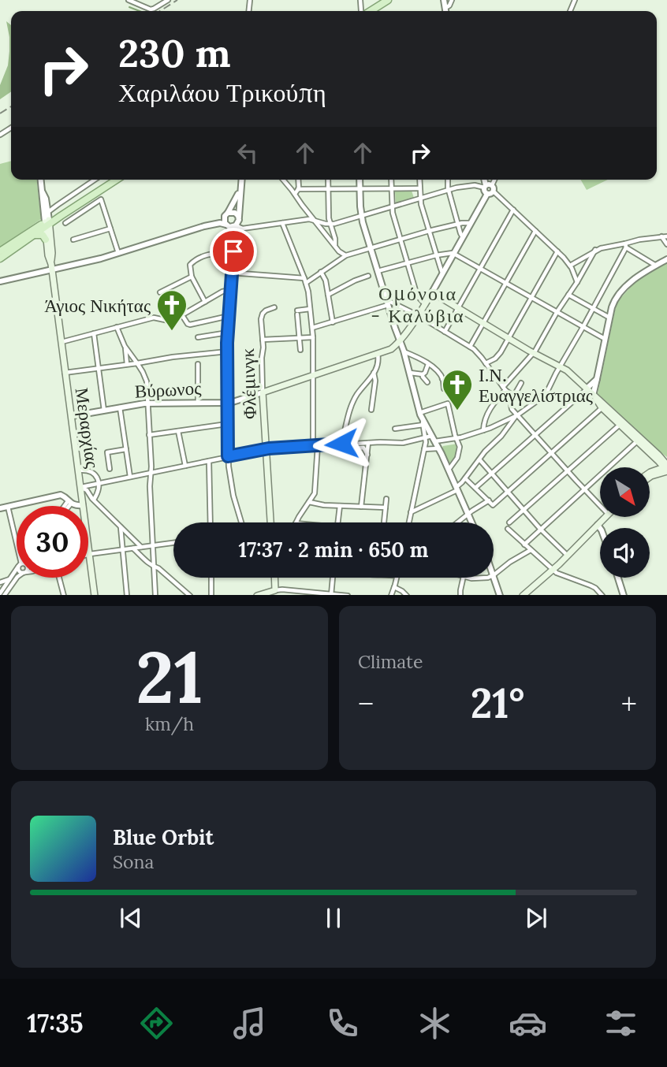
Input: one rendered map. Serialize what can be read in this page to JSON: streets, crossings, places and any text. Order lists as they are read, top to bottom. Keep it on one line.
{"streets":{"main road":["Φλέμινγκ","Βύρωνος","Μεραρχίας"]},"crossings":[["Φλέμινγκ","Βύρωνος"],["Βύρωνος","Μεραρχίας"]],"districts":["Ομόνοια - Καλύβια"],"places":{"church":["Άγιος Νικήτας","Ι.Ν. Ευαγγελίστριας"]},"north":"bottom right","page":{"turn":["230 m","Χαριλάου Τρικούπη"],"limit":"30","trip":"17:37 · 2 min · 650 m","tile":[["21","km/h"],"Climate"],"heat":["−","21°","+"],"song":["Blue Orbit","Sona"],"tabs":"17:35"}}
